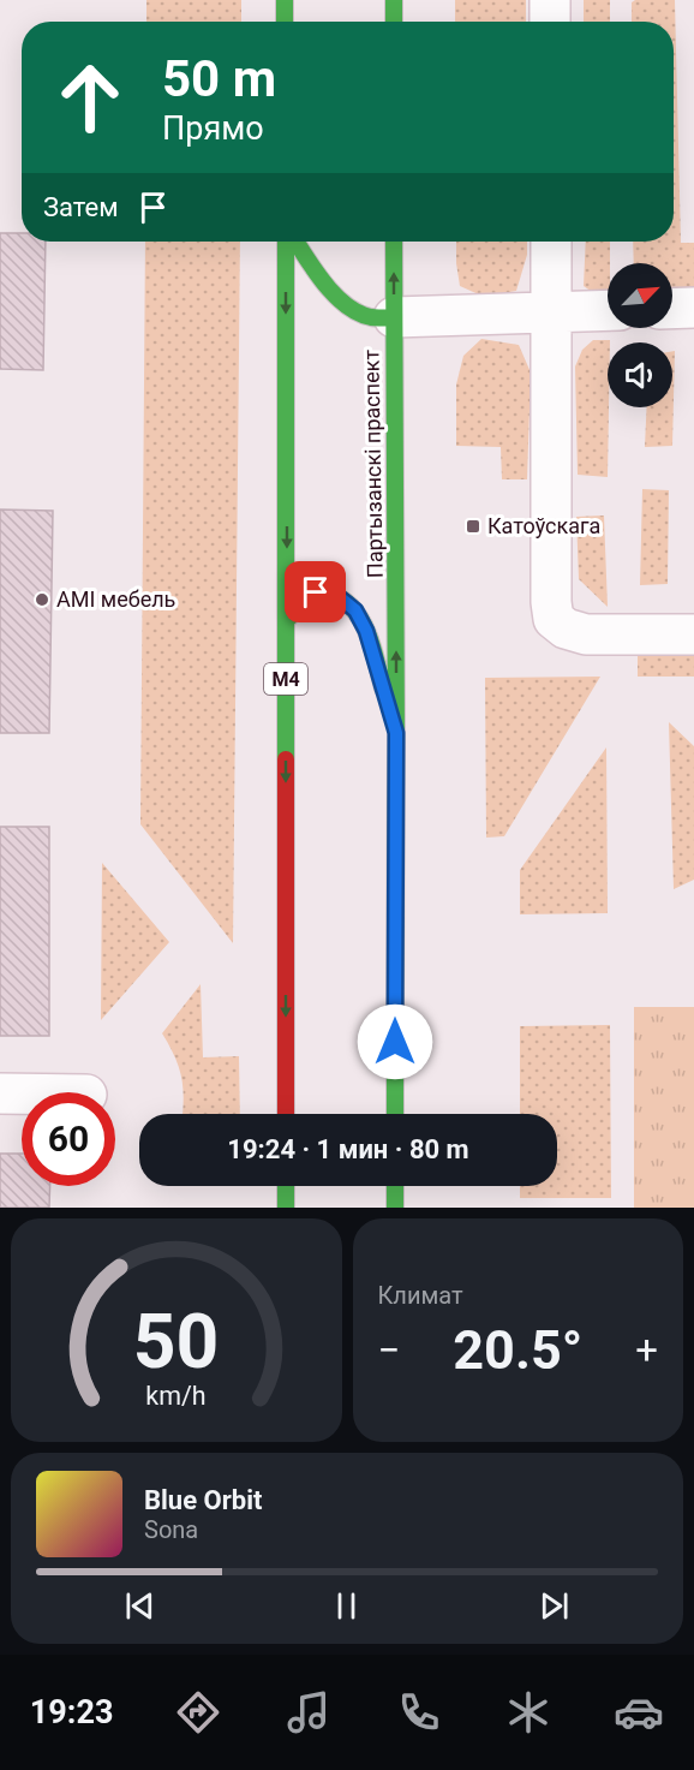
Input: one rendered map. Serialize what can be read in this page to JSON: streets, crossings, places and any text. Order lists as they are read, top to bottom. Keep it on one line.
{"streets":{"main road":["Партызанскі праспект","М4"]},"places":{"transit":["Катоўскага"],"other":["AMI мебель"]},"north":"top right","page":{"turn":["50 m","Прямо"],"then":"Затем","limit":"60","trip":"19:24 · 1 мин · 80 m","tile":"Климат","heat":["−","20.5°","+"],"song":["Blue Orbit","Sona"],"tabs":"19:23","gauge":["50","km/h"]}}
